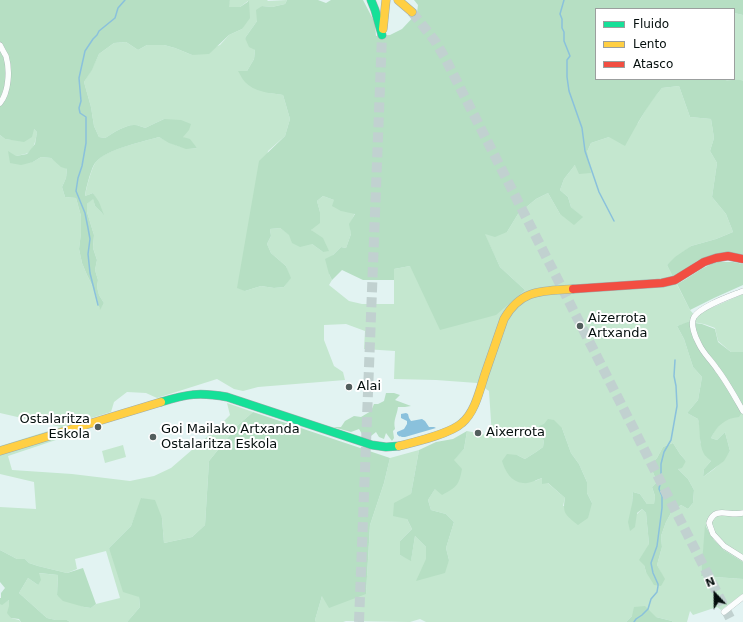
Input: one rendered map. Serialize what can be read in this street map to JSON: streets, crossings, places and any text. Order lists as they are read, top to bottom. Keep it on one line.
{"places":["Aizerrota Artxanda","Alai","Ostalaritza Eskola","Aixerrota","Goi Mailako Artxanda Ostalaritza Eskola"],"legend":["Fluido","Lento","Atasco"],"north":"top"}
